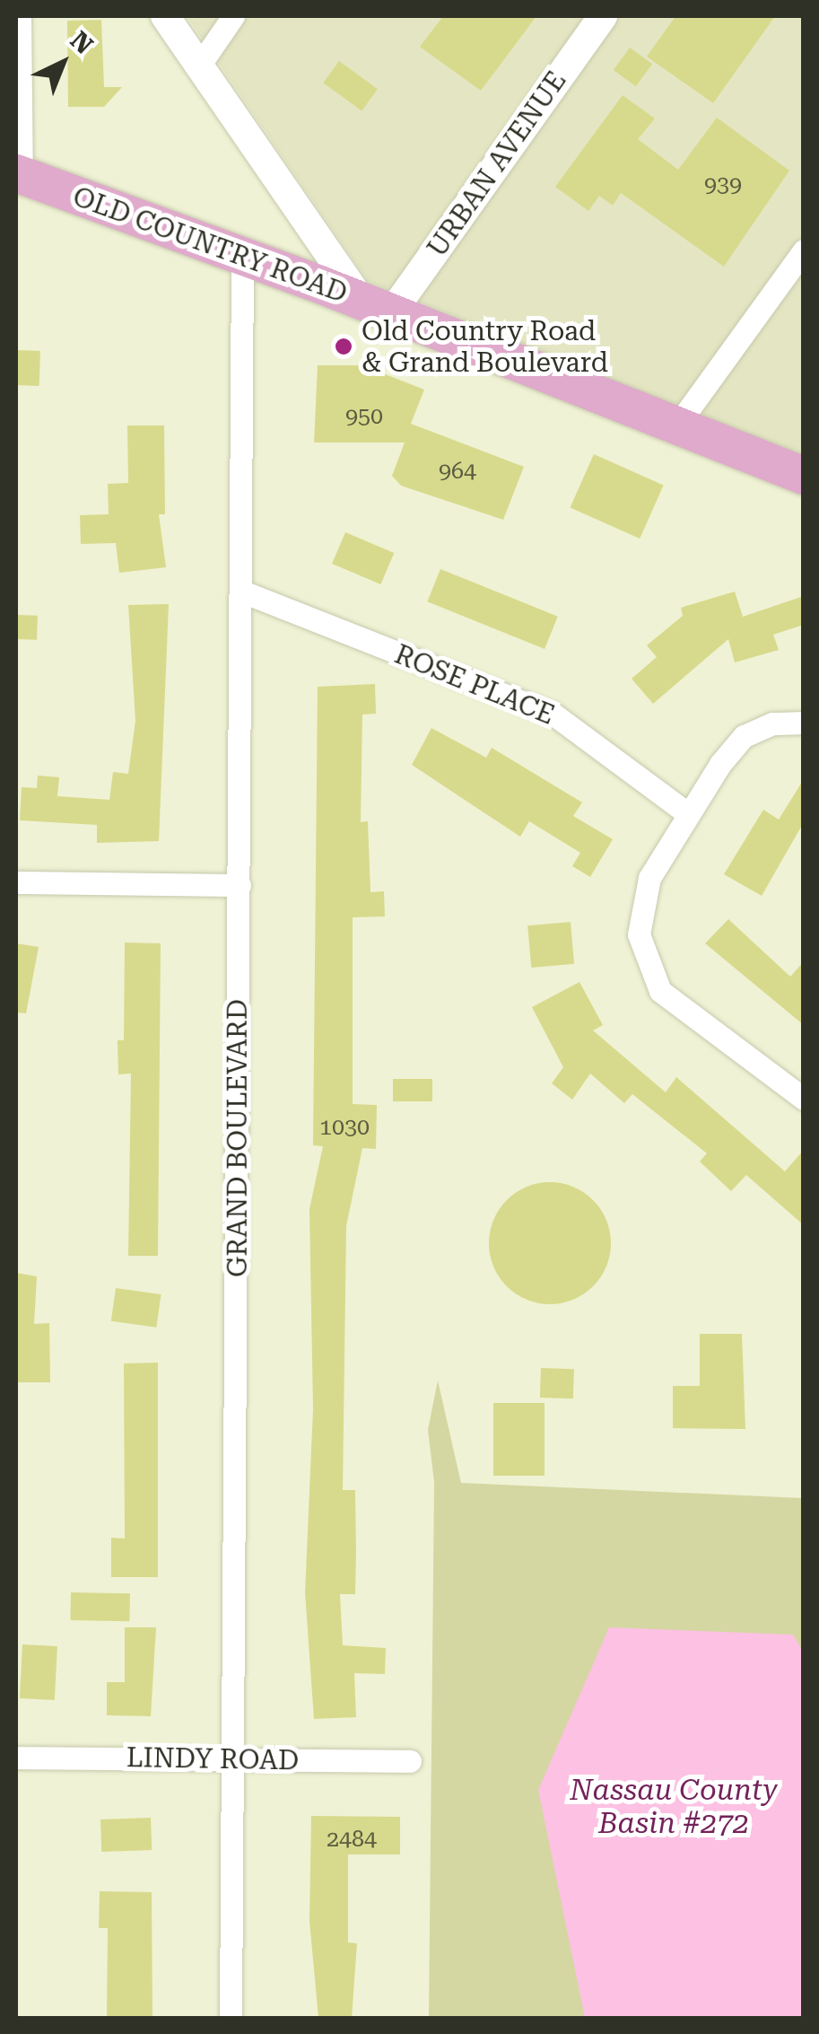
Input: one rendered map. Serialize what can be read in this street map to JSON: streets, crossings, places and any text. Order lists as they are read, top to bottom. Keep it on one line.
{"streets":{"main road":["OLD COUNTRY ROAD"],"street":["URBAN AVENUE","ROSE PLACE","GRAND BOULEVARD","LINDY ROAD"]},"crossings":[["URBAN AVENUE","OLD COUNTRY ROAD"],["OLD COUNTRY ROAD","GRAND BOULEVARD"],["ROSE PLACE","GRAND BOULEVARD"],["GRAND BOULEVARD","LINDY ROAD"]],"water":["Nassau County Basin #272"],"places":["Old Country Road & Grand Boulevard"],"house_numbers":["939","950","964","1030","2484"],"north":"top right"}
